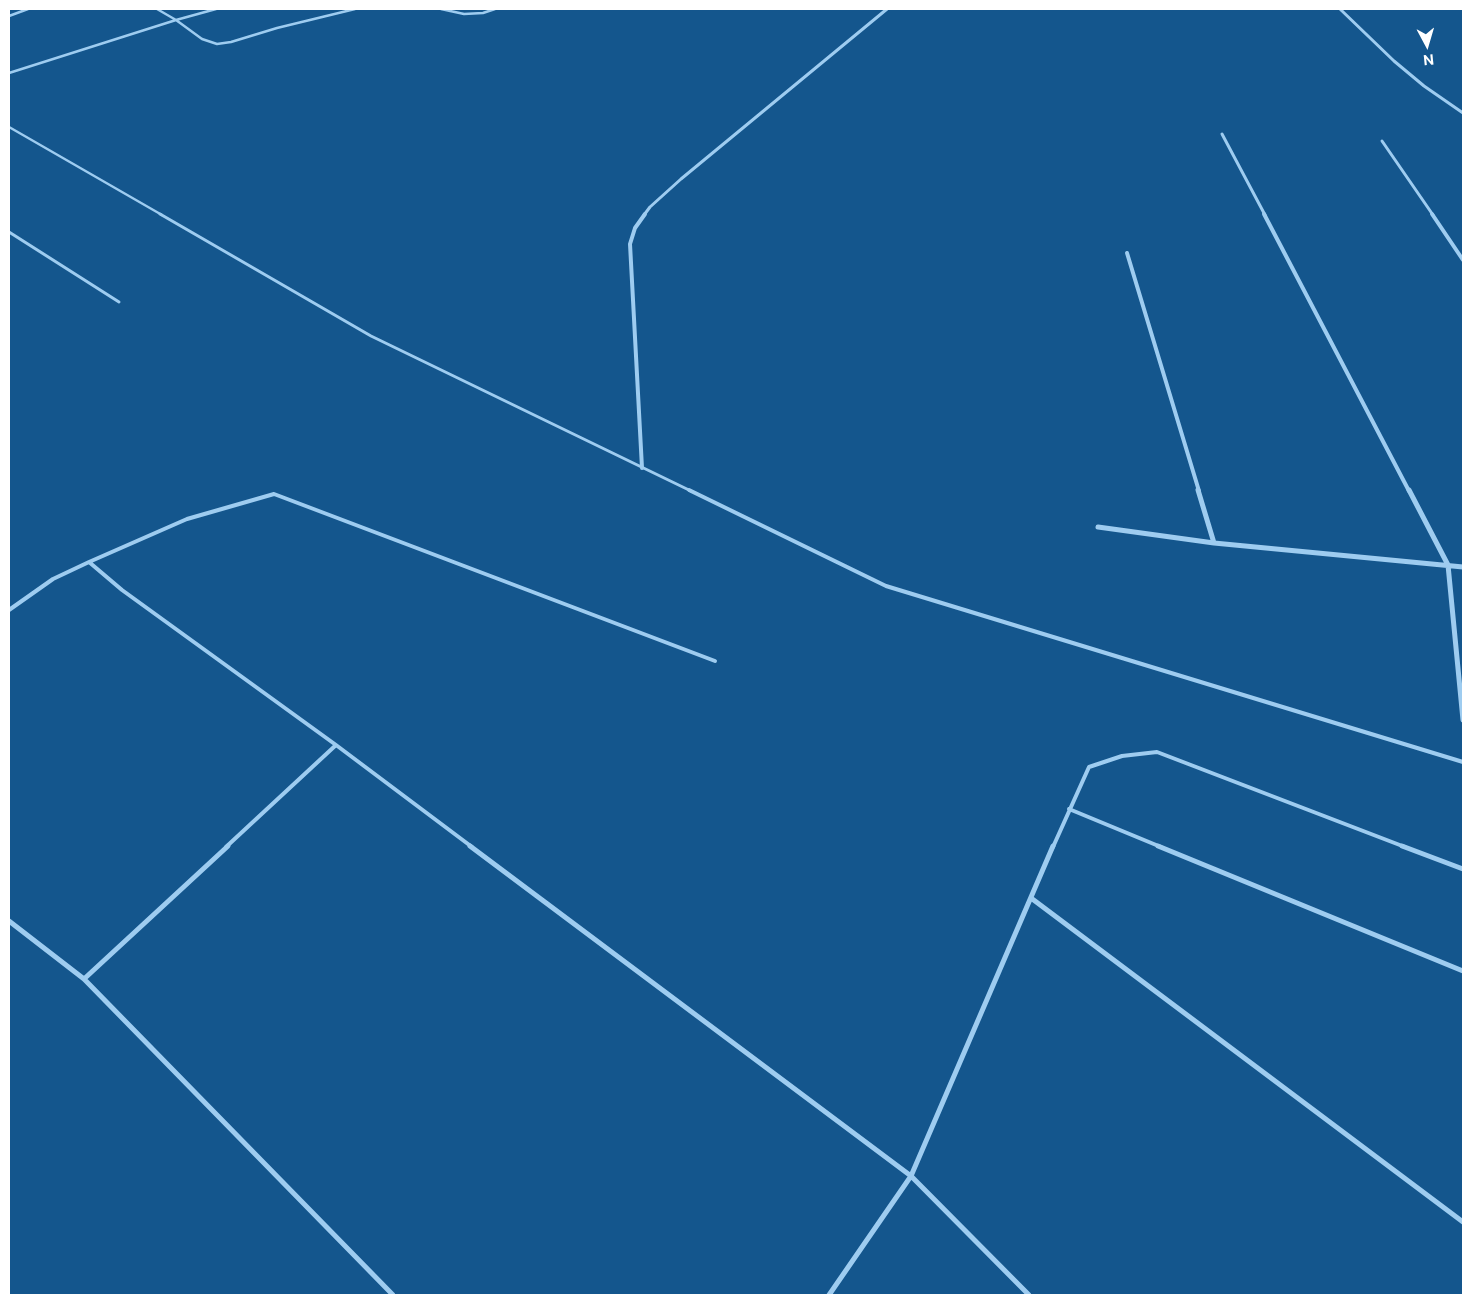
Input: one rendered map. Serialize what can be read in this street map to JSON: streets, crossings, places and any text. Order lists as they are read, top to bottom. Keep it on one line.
{"north":"bottom"}
